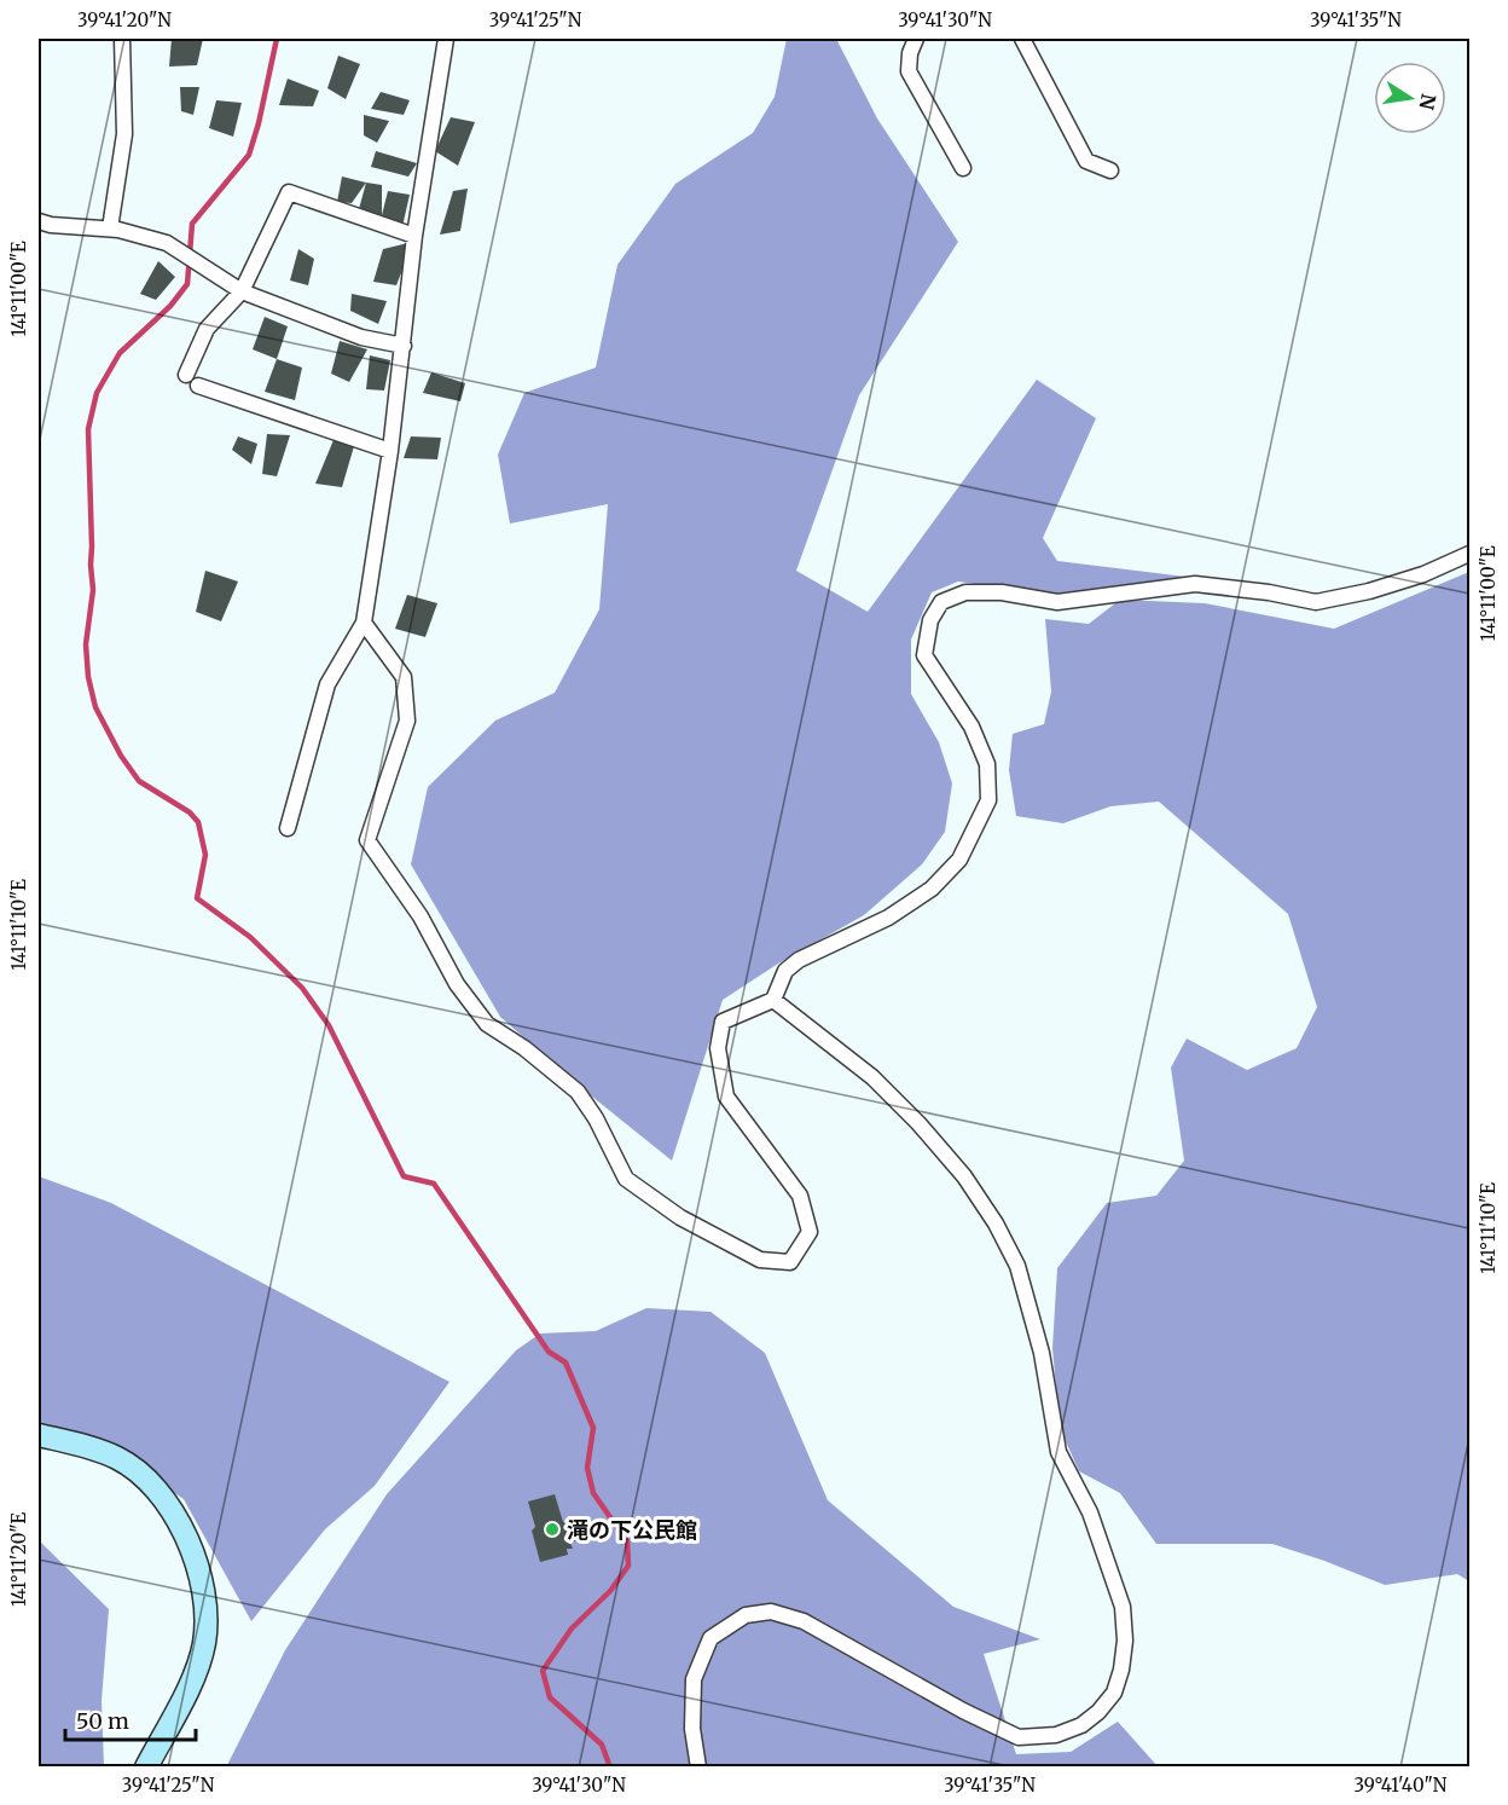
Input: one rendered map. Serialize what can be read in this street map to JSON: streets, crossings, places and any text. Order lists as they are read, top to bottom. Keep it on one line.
{"places":["滝の下公民館"],"scale_bar":"50 m","north":"right","coordinates":["39°41'20\"N","39°41'25\"N","39°41'30\"N","39°41'35\"N","141°11'00\"E","141°11'10\"E","141°11'20\"E","39°41'40\"N"]}
